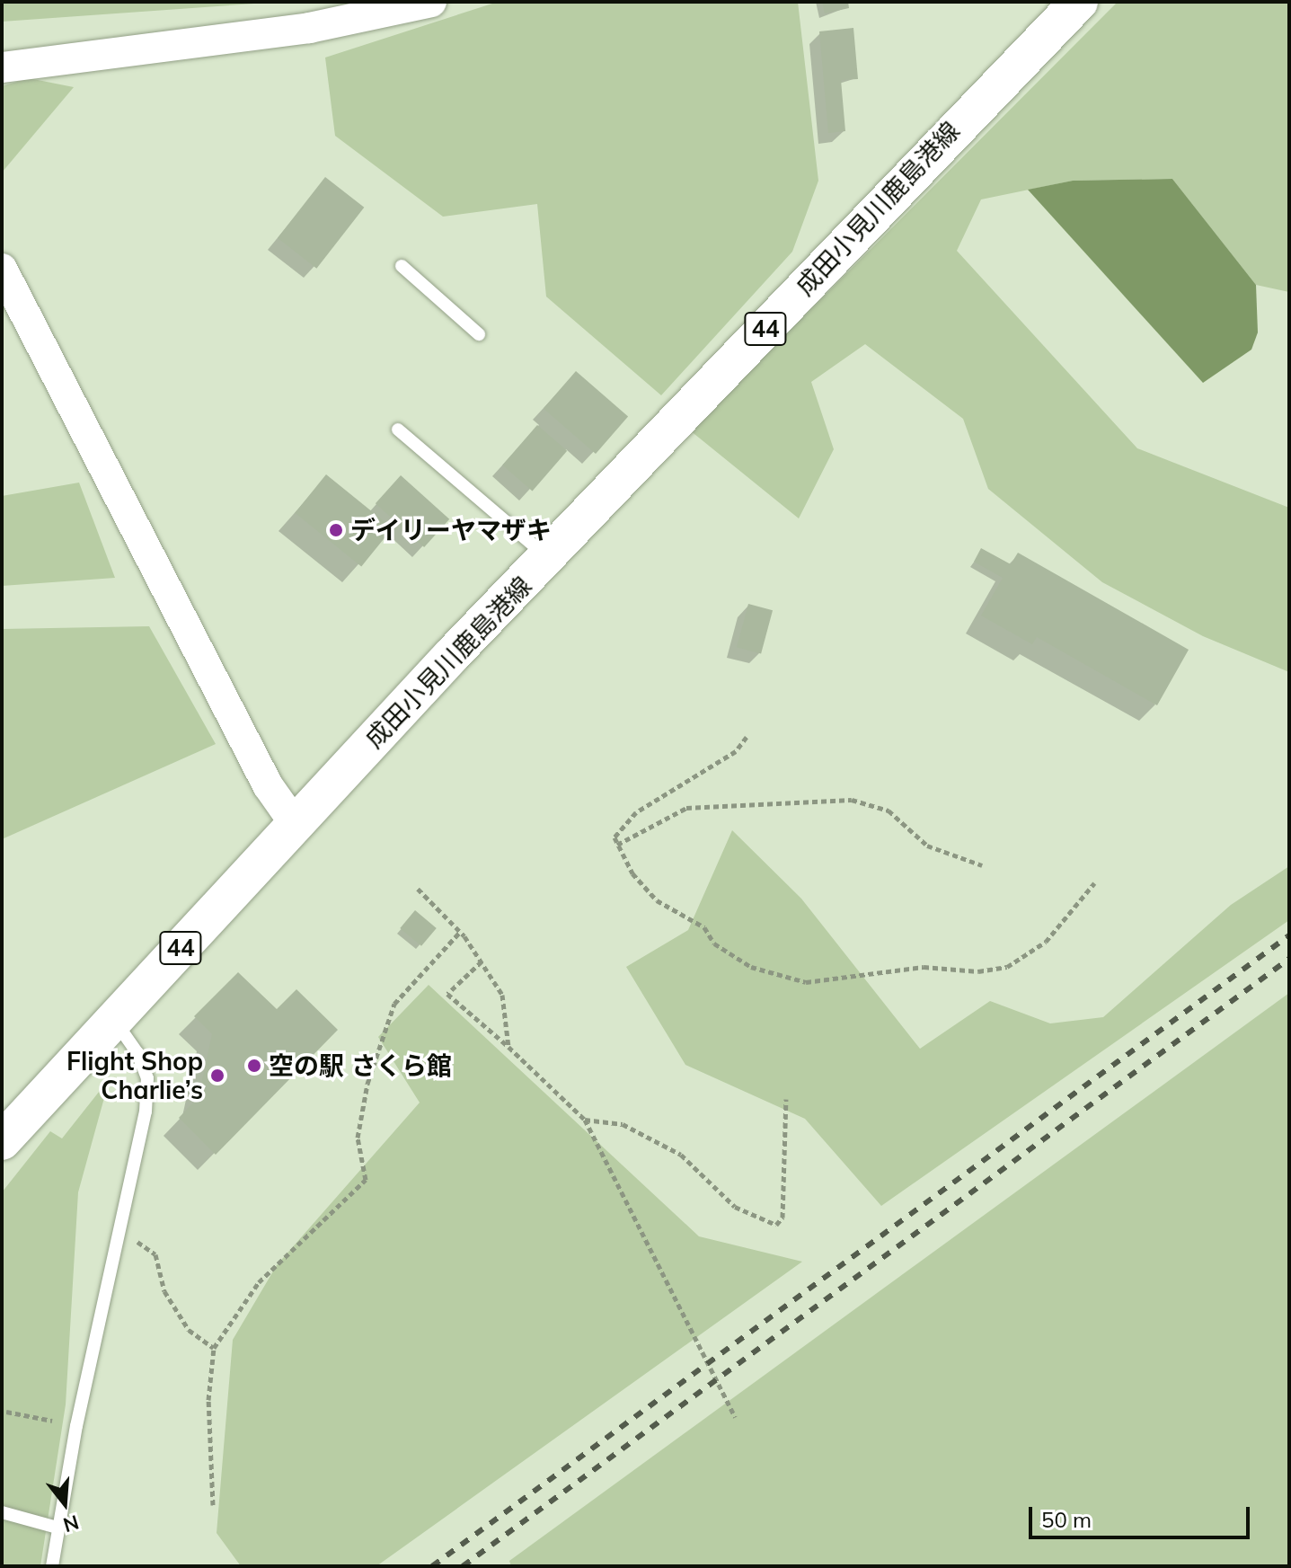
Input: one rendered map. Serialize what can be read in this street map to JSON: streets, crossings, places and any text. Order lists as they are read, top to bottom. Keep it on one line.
{"streets":{"main road":["成田小見川鹿島港線","44"]},"places":["デイリーヤマザキ","空の駅 さくら館","Flight Shop Charlie’s"],"scale_bar":"50 m","north":"bottom"}
